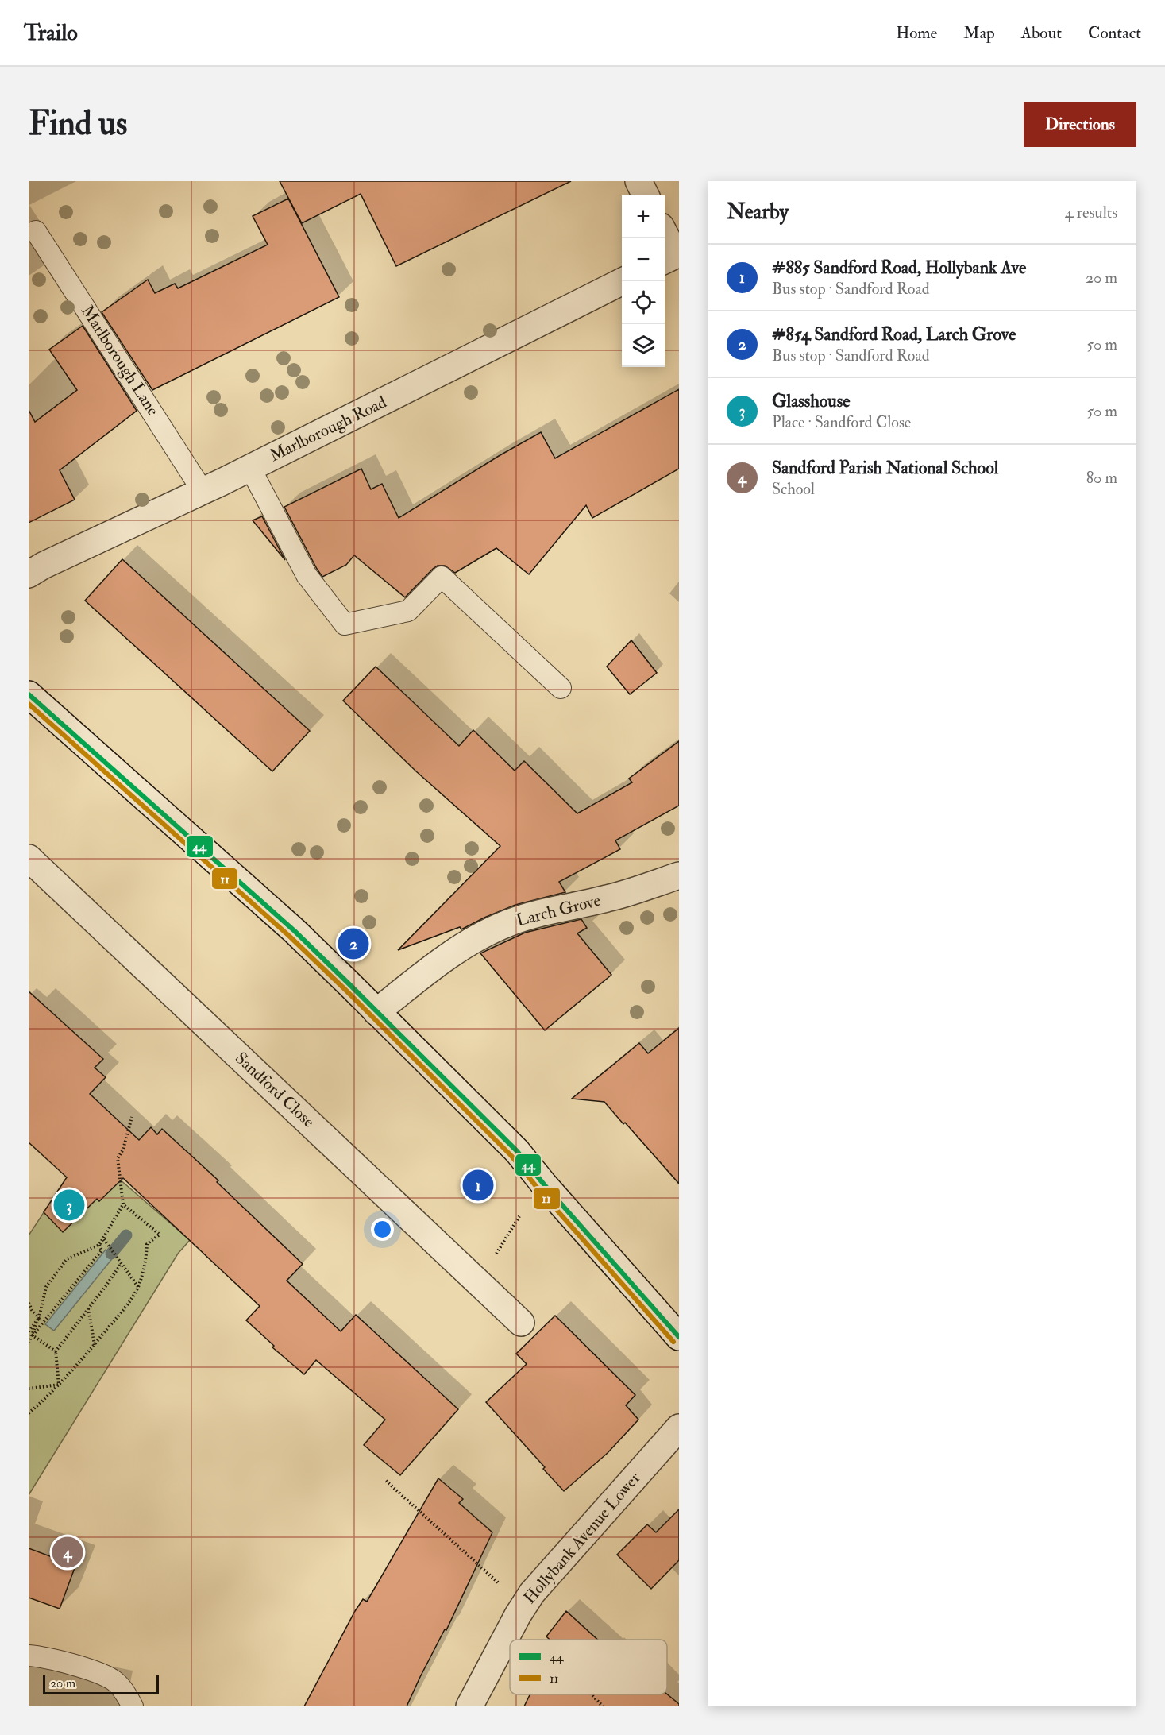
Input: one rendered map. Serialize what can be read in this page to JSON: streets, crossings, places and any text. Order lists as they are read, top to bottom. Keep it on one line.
{"streets":{"street":["Marlborough Road","Larch Grove","Sandford Close","Hollybank Avenue Lower"],"lane":["Marlborough Lane"]},"crossings":[["Marlborough Lane","Marlborough Road"]],"lines":["transit line 44","transit line 11"],"legend":["44","11"],"scale_bar":"20 m","page":{"header":"Trailo","nav":["Home","Map","About","Contact"],"buttons":"Directions","title":"Find us","heading":["Nearby","4 results"],"map_buttons":["+","−"],"list":[{"mark":"1","name":"#885 Sandford Road, Hollybank Ave","note":"Bus stop · Sandford Road","value":"20 m"},{"mark":"2","name":"#854 Sandford Road, Larch Grove","note":"Bus stop · Sandford Road","value":"50 m"},{"mark":"3","name":"Glasshouse","note":"Place · Sandford Close","value":"50 m"},{"mark":"4","name":"Sandford Parish National School","note":"School","value":"80 m"}],"pins":["2","1","3","4"],"scale":"20 m"}}
